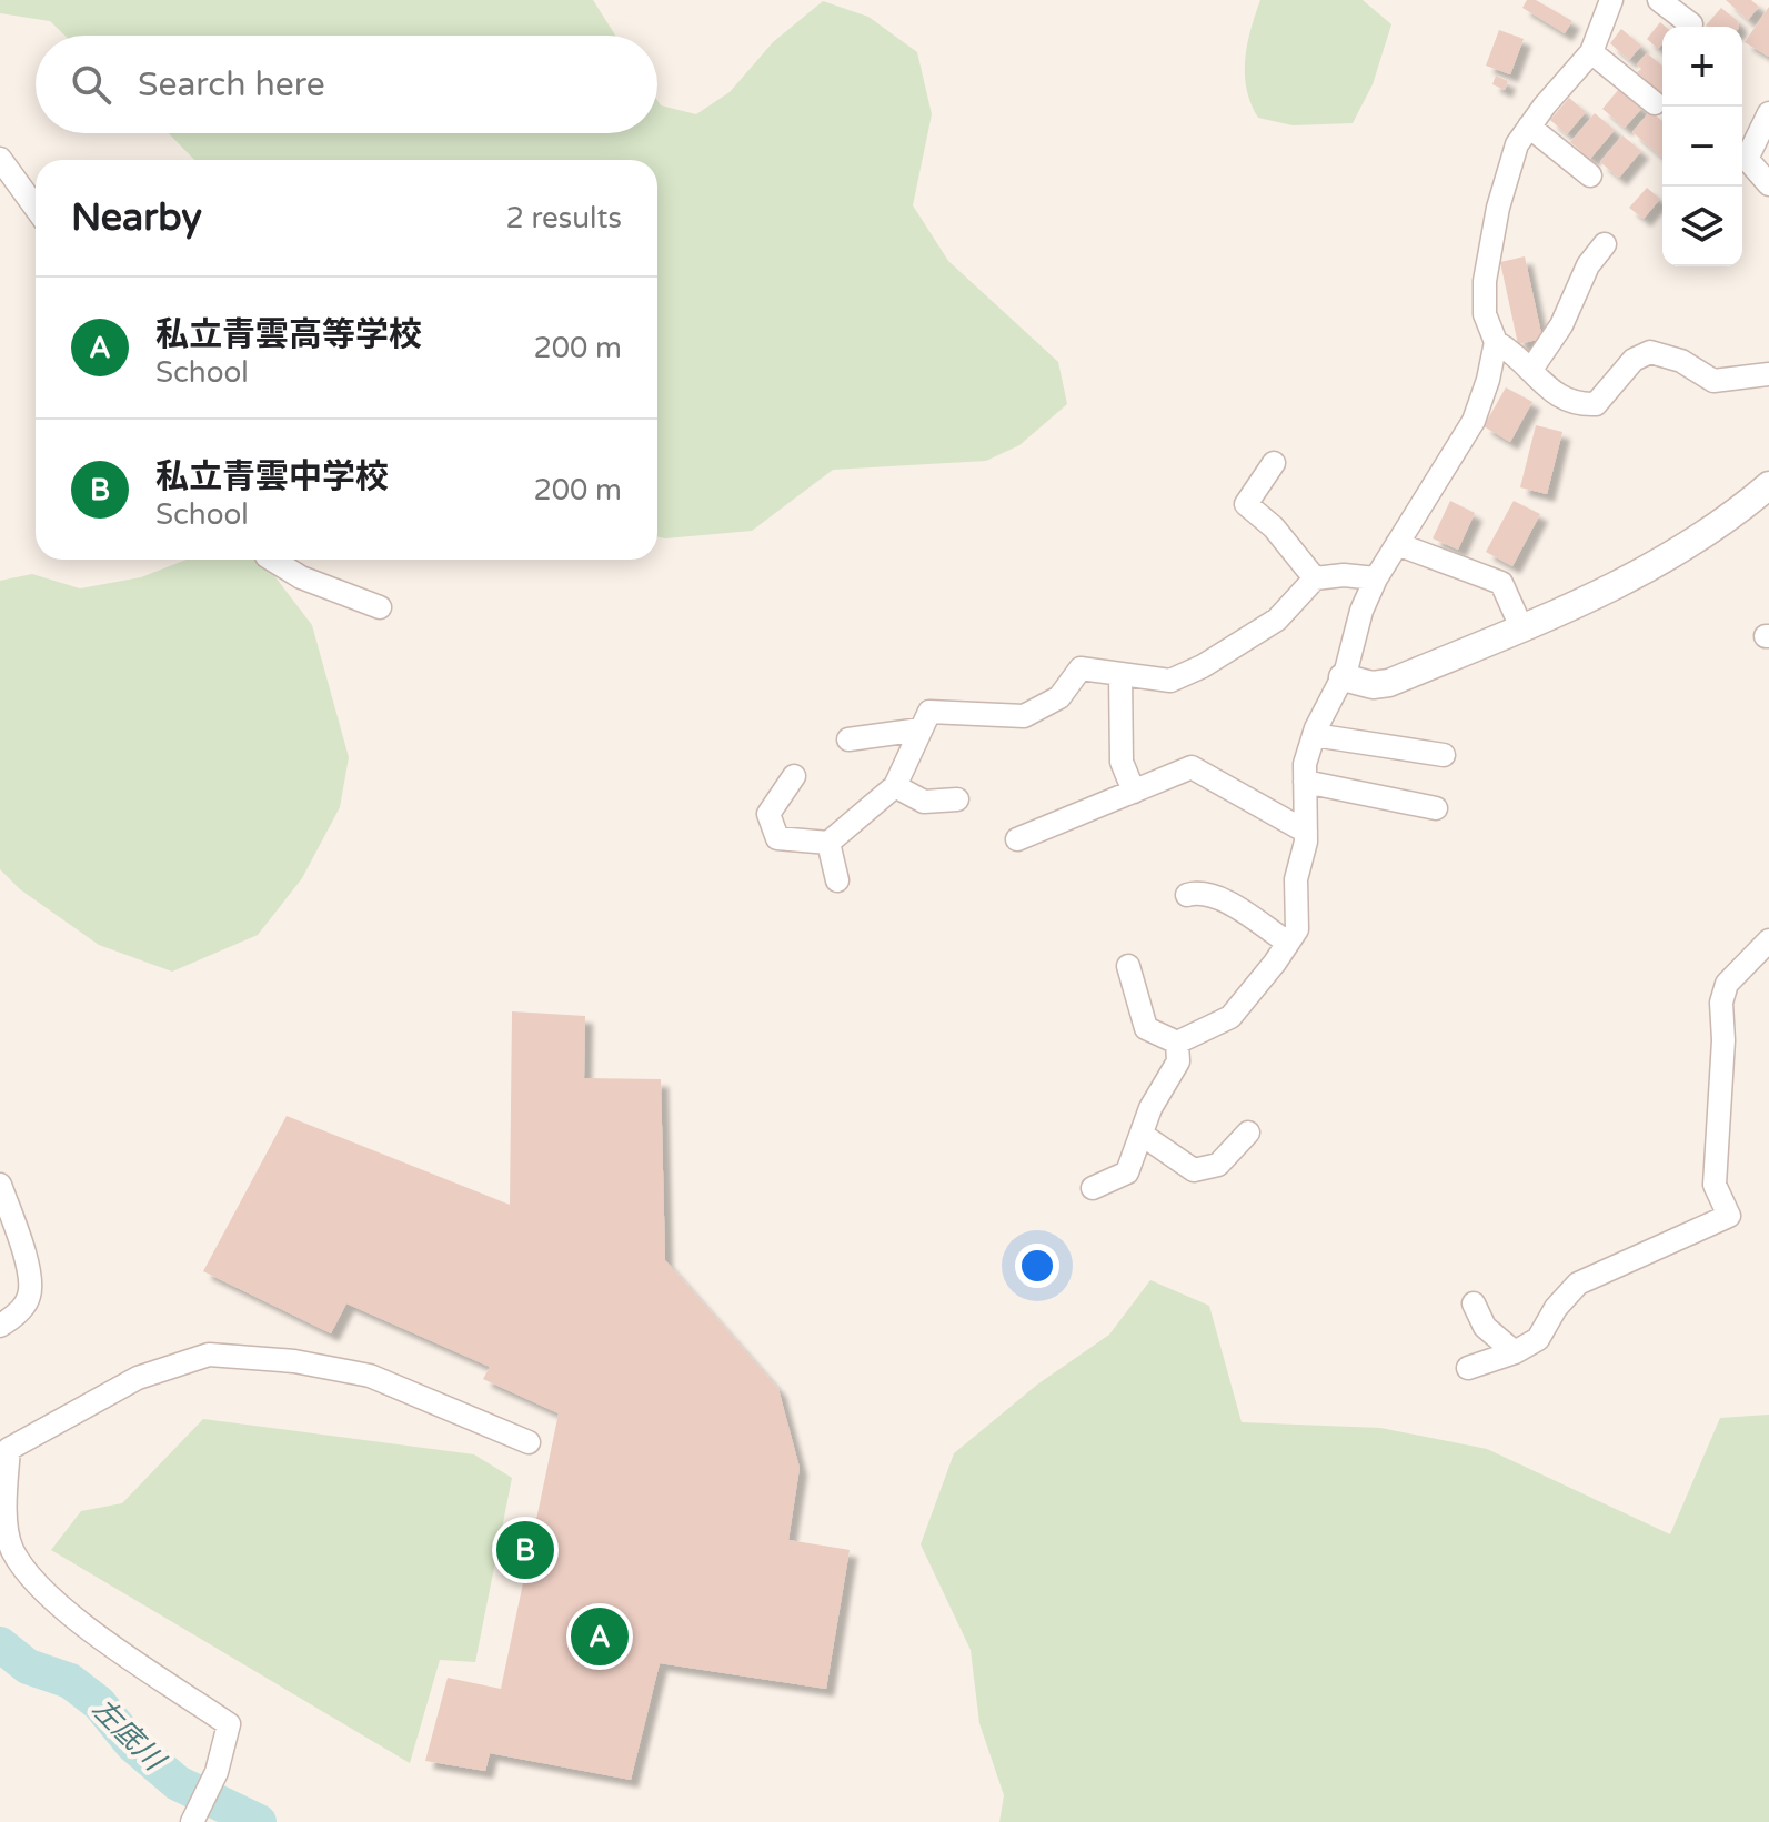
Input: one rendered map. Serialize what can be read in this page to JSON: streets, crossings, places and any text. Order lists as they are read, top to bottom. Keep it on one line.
{"water":["左底川"],"page":{"map_buttons":["+","−"],"search":"Search here","heading":["Nearby","2 results"],"list":[{"mark":"A","name":"私立青雲高等学校","note":"School","value":"200 m"},{"mark":"B","name":"私立青雲中学校","note":"School","value":"200 m"}],"pins":["B","A"]}}
